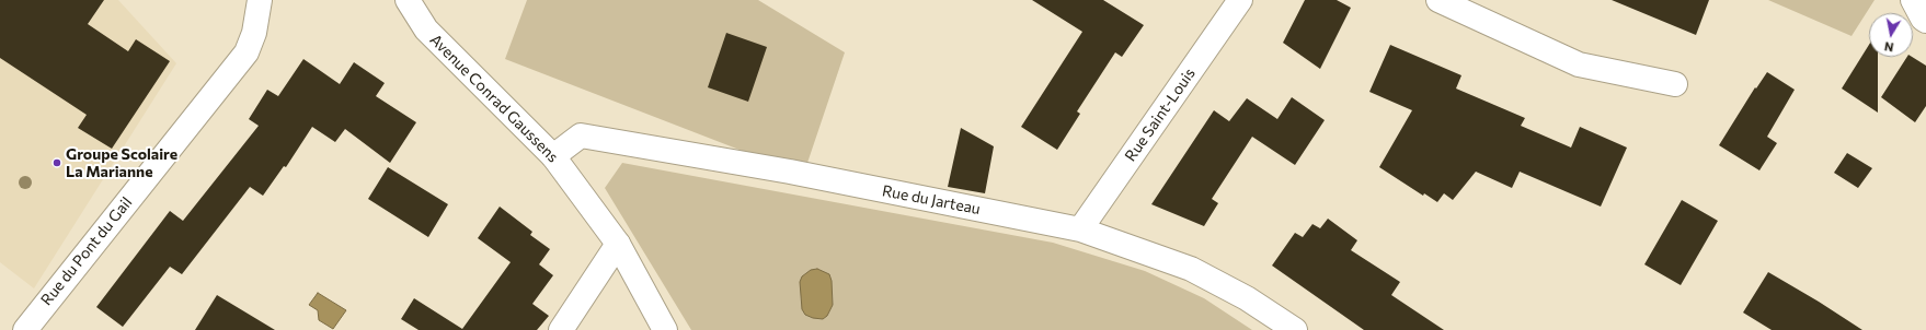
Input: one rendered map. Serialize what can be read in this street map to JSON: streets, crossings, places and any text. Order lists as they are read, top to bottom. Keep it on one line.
{"streets":{"street":["Avenue Conrad Gaussens","Rue Saint-Louis","Rue du Jarteau","Rue du Pont du Gail"]},"crossings":[["Avenue Conrad Gaussens","Rue du Jarteau"],["Rue Saint-Louis","Rue du Jarteau"]],"places":["Groupe Scolaire La Marianne"],"north":"bottom"}
